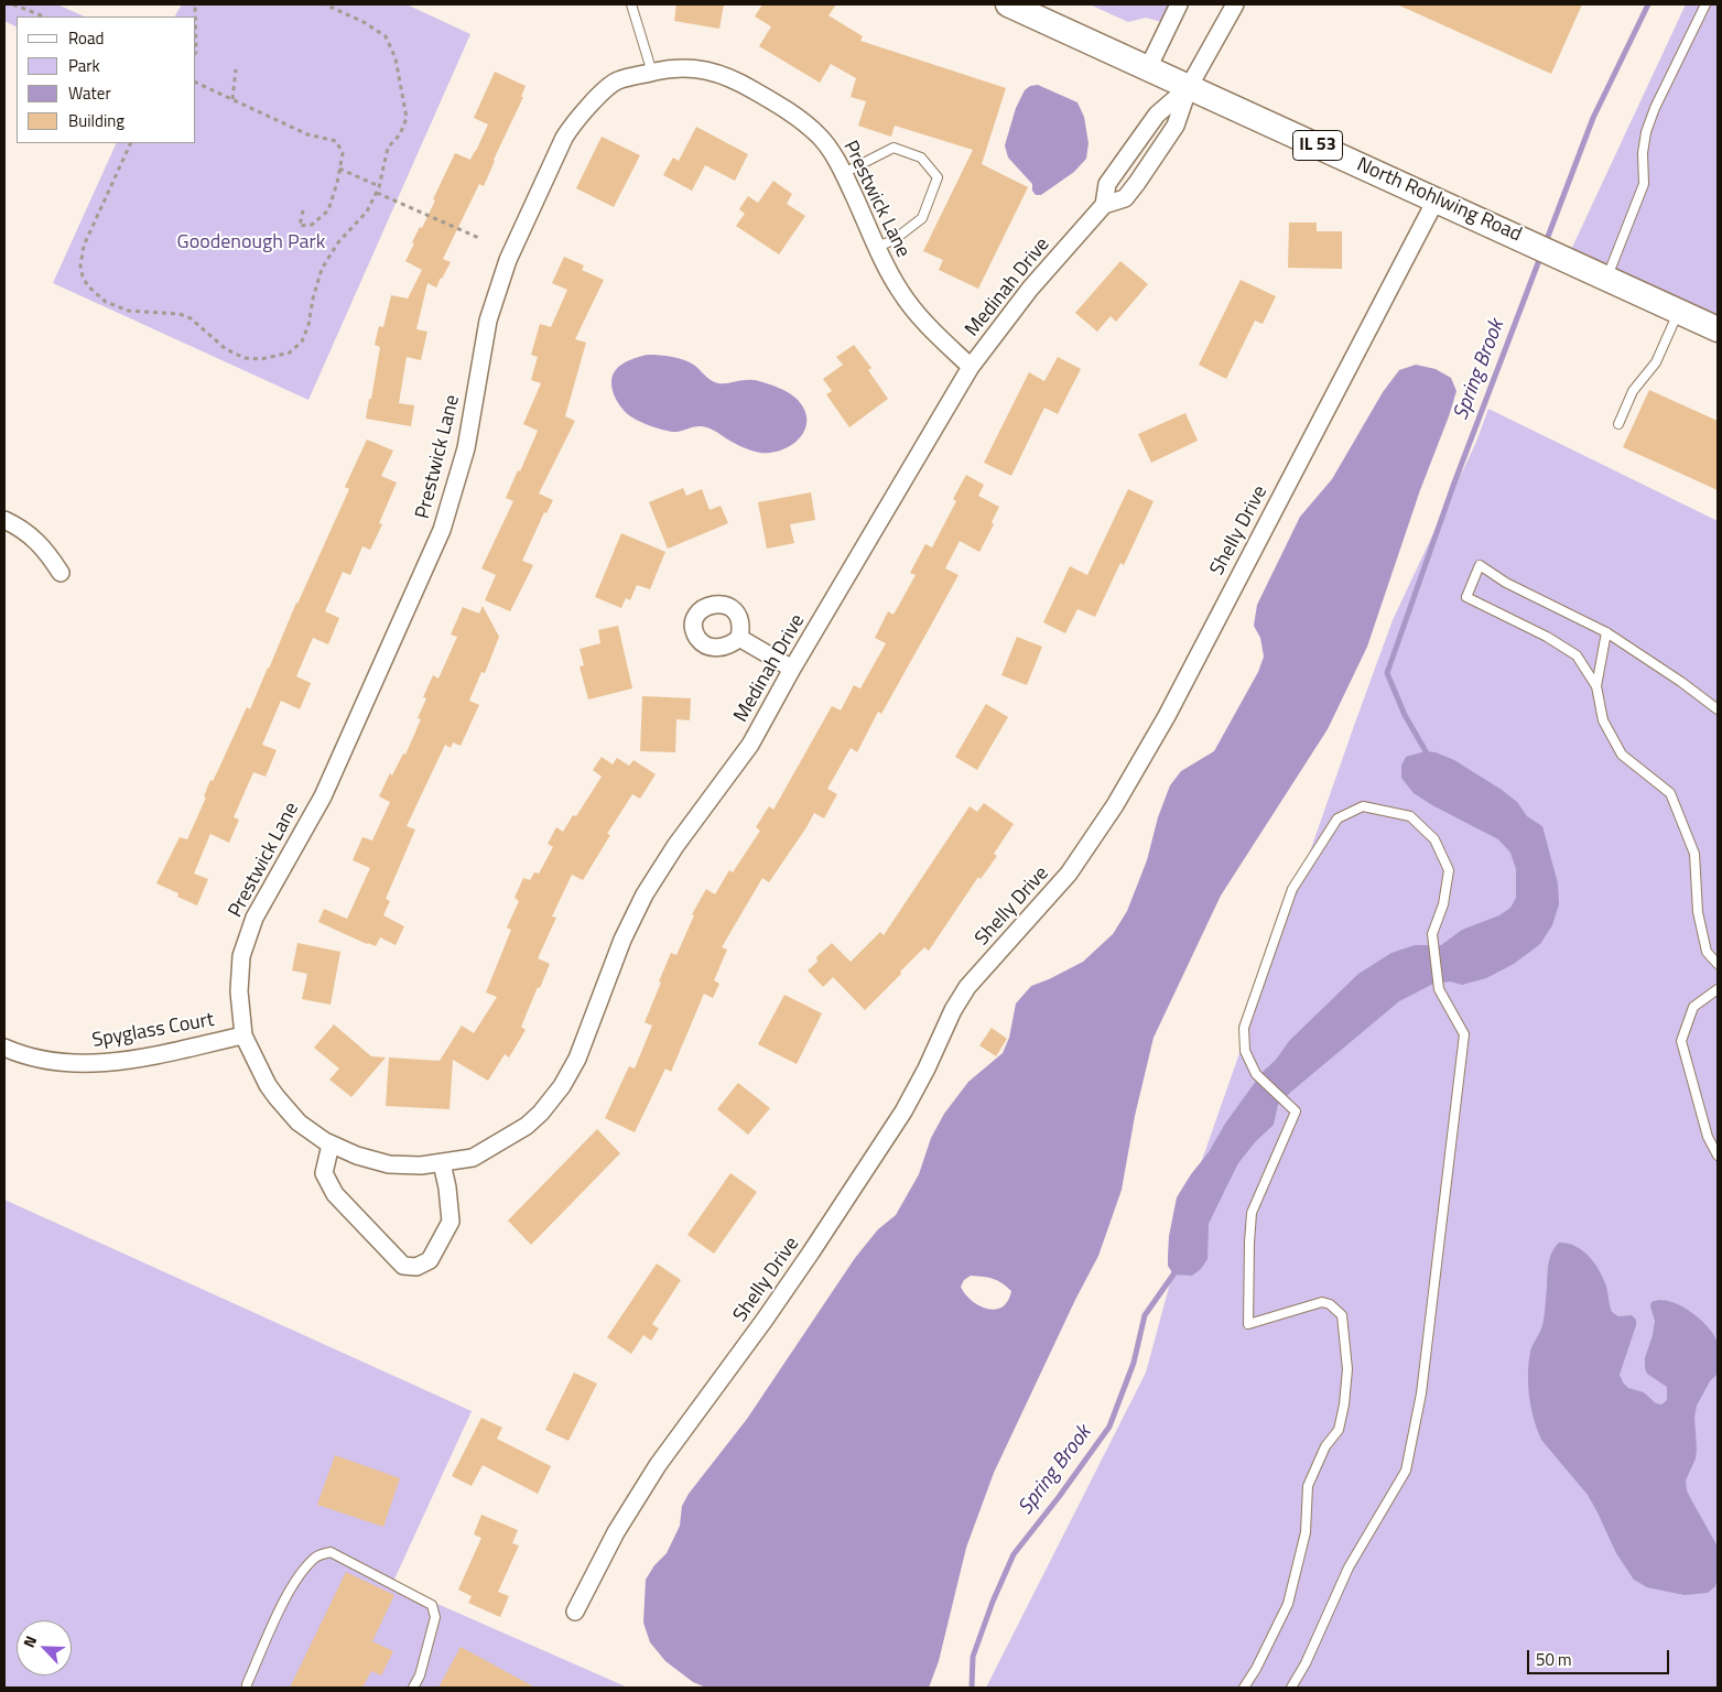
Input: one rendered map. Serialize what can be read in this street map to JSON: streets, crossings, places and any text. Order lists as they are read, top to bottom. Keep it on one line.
{"streets":{"main road":["IL 53","North Rohlwing Road"],"street":["Prestwick Lane","Medinah Drive","Shelly Drive","Spyglass Court"]},"crossings":[["Prestwick Lane","Medinah Drive"],["Prestwick Lane","Spyglass Court"],["North Rohlwing Road","Medinah Drive"],["North Rohlwing Road","Shelly Drive"]],"water":["Spring Brook"],"parks":["Goodenough Park"],"legend":["Road","Park","Water","Building"],"scale_bar":"50 m","north":"top left"}
